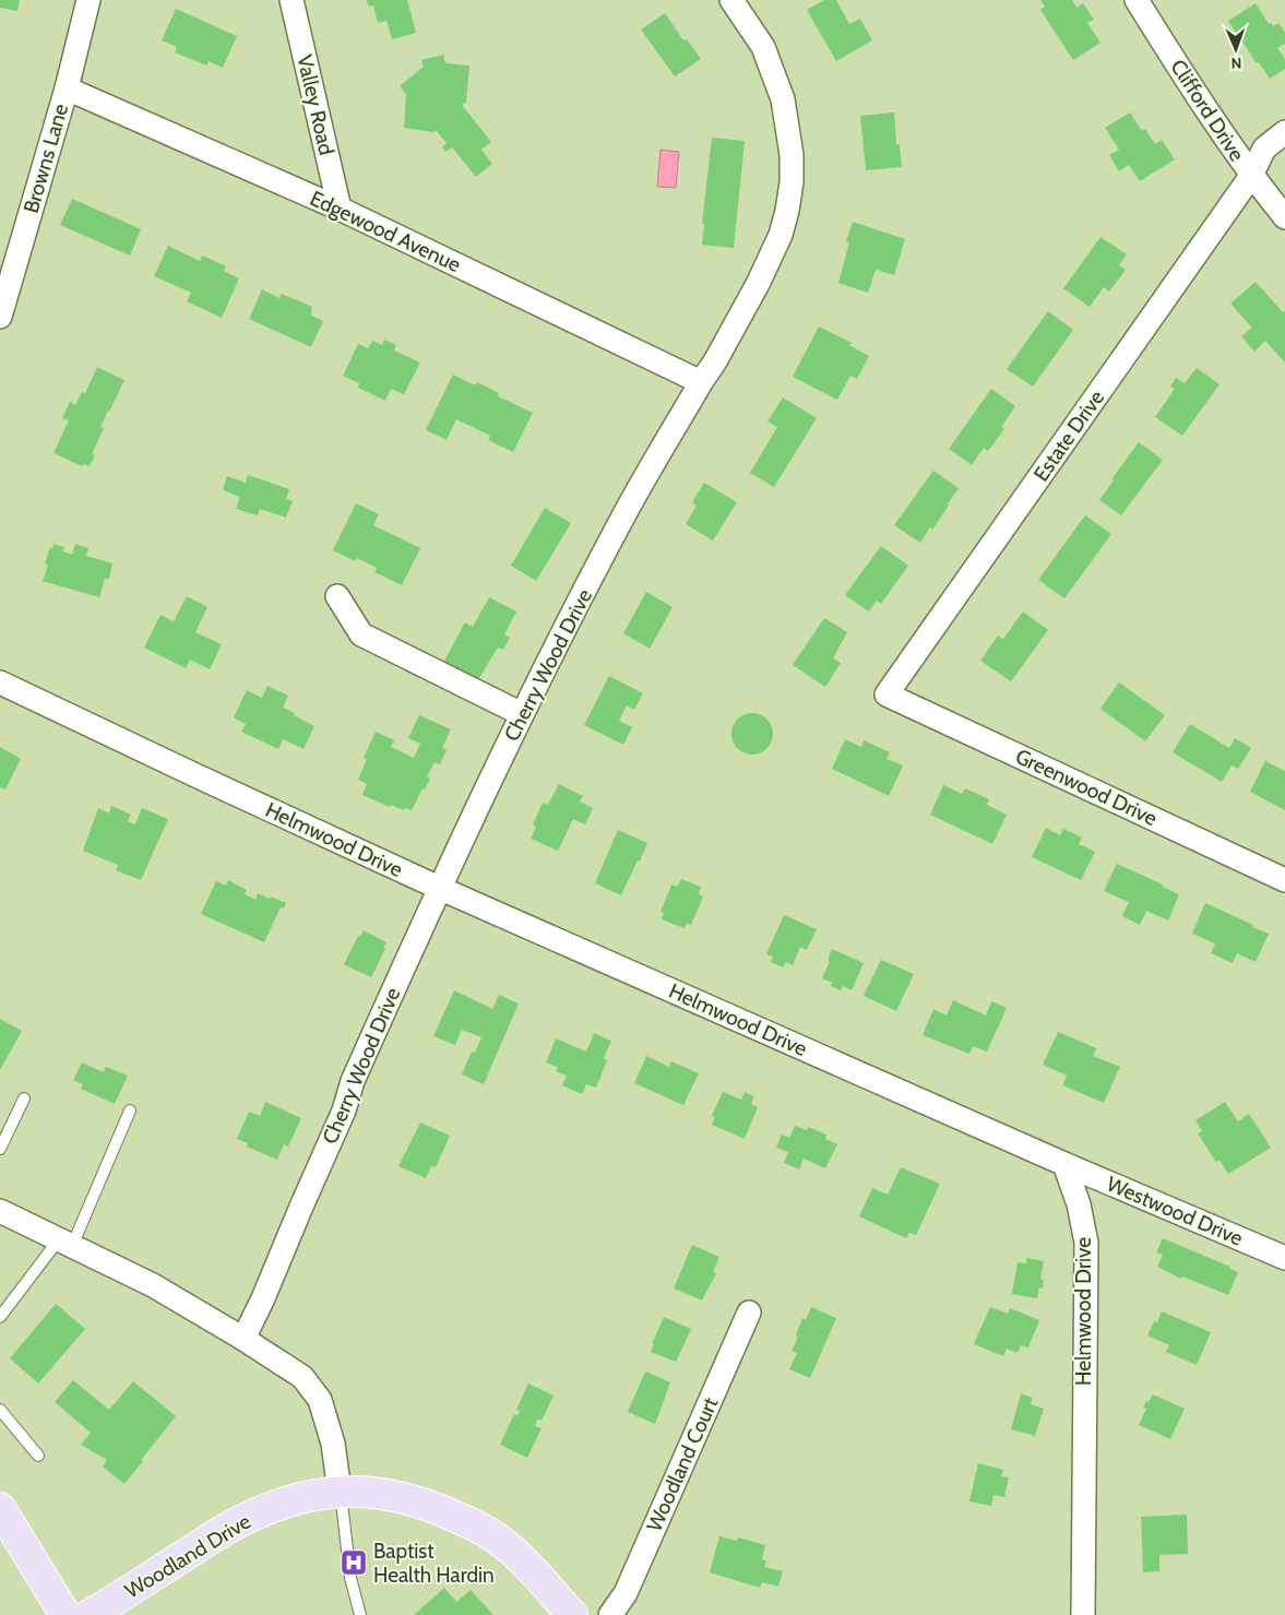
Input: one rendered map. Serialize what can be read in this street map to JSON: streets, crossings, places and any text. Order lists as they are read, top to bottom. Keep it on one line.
{"streets":{"main road":["Woodland Drive"],"street":["Valley Road","Clifford Drive","Browns Lane","Edgewood Avenue","Estate Drive","Cherry Wood Drive","Greenwood Drive","Helmwood Drive","Westwood Drive","Woodland Court"]},"crossings":[["Valley Road","Edgewood Avenue"],["Clifford Drive","Estate Drive"],["Browns Lane","Edgewood Avenue"],["Edgewood Avenue","Cherry Wood Drive"],["Estate Drive","Greenwood Drive"],["Cherry Wood Drive","Helmwood Drive"],["Helmwood Drive","Westwood Drive"]],"places":{"hospital":["Baptist Health Hardin"]},"north":"bottom"}
